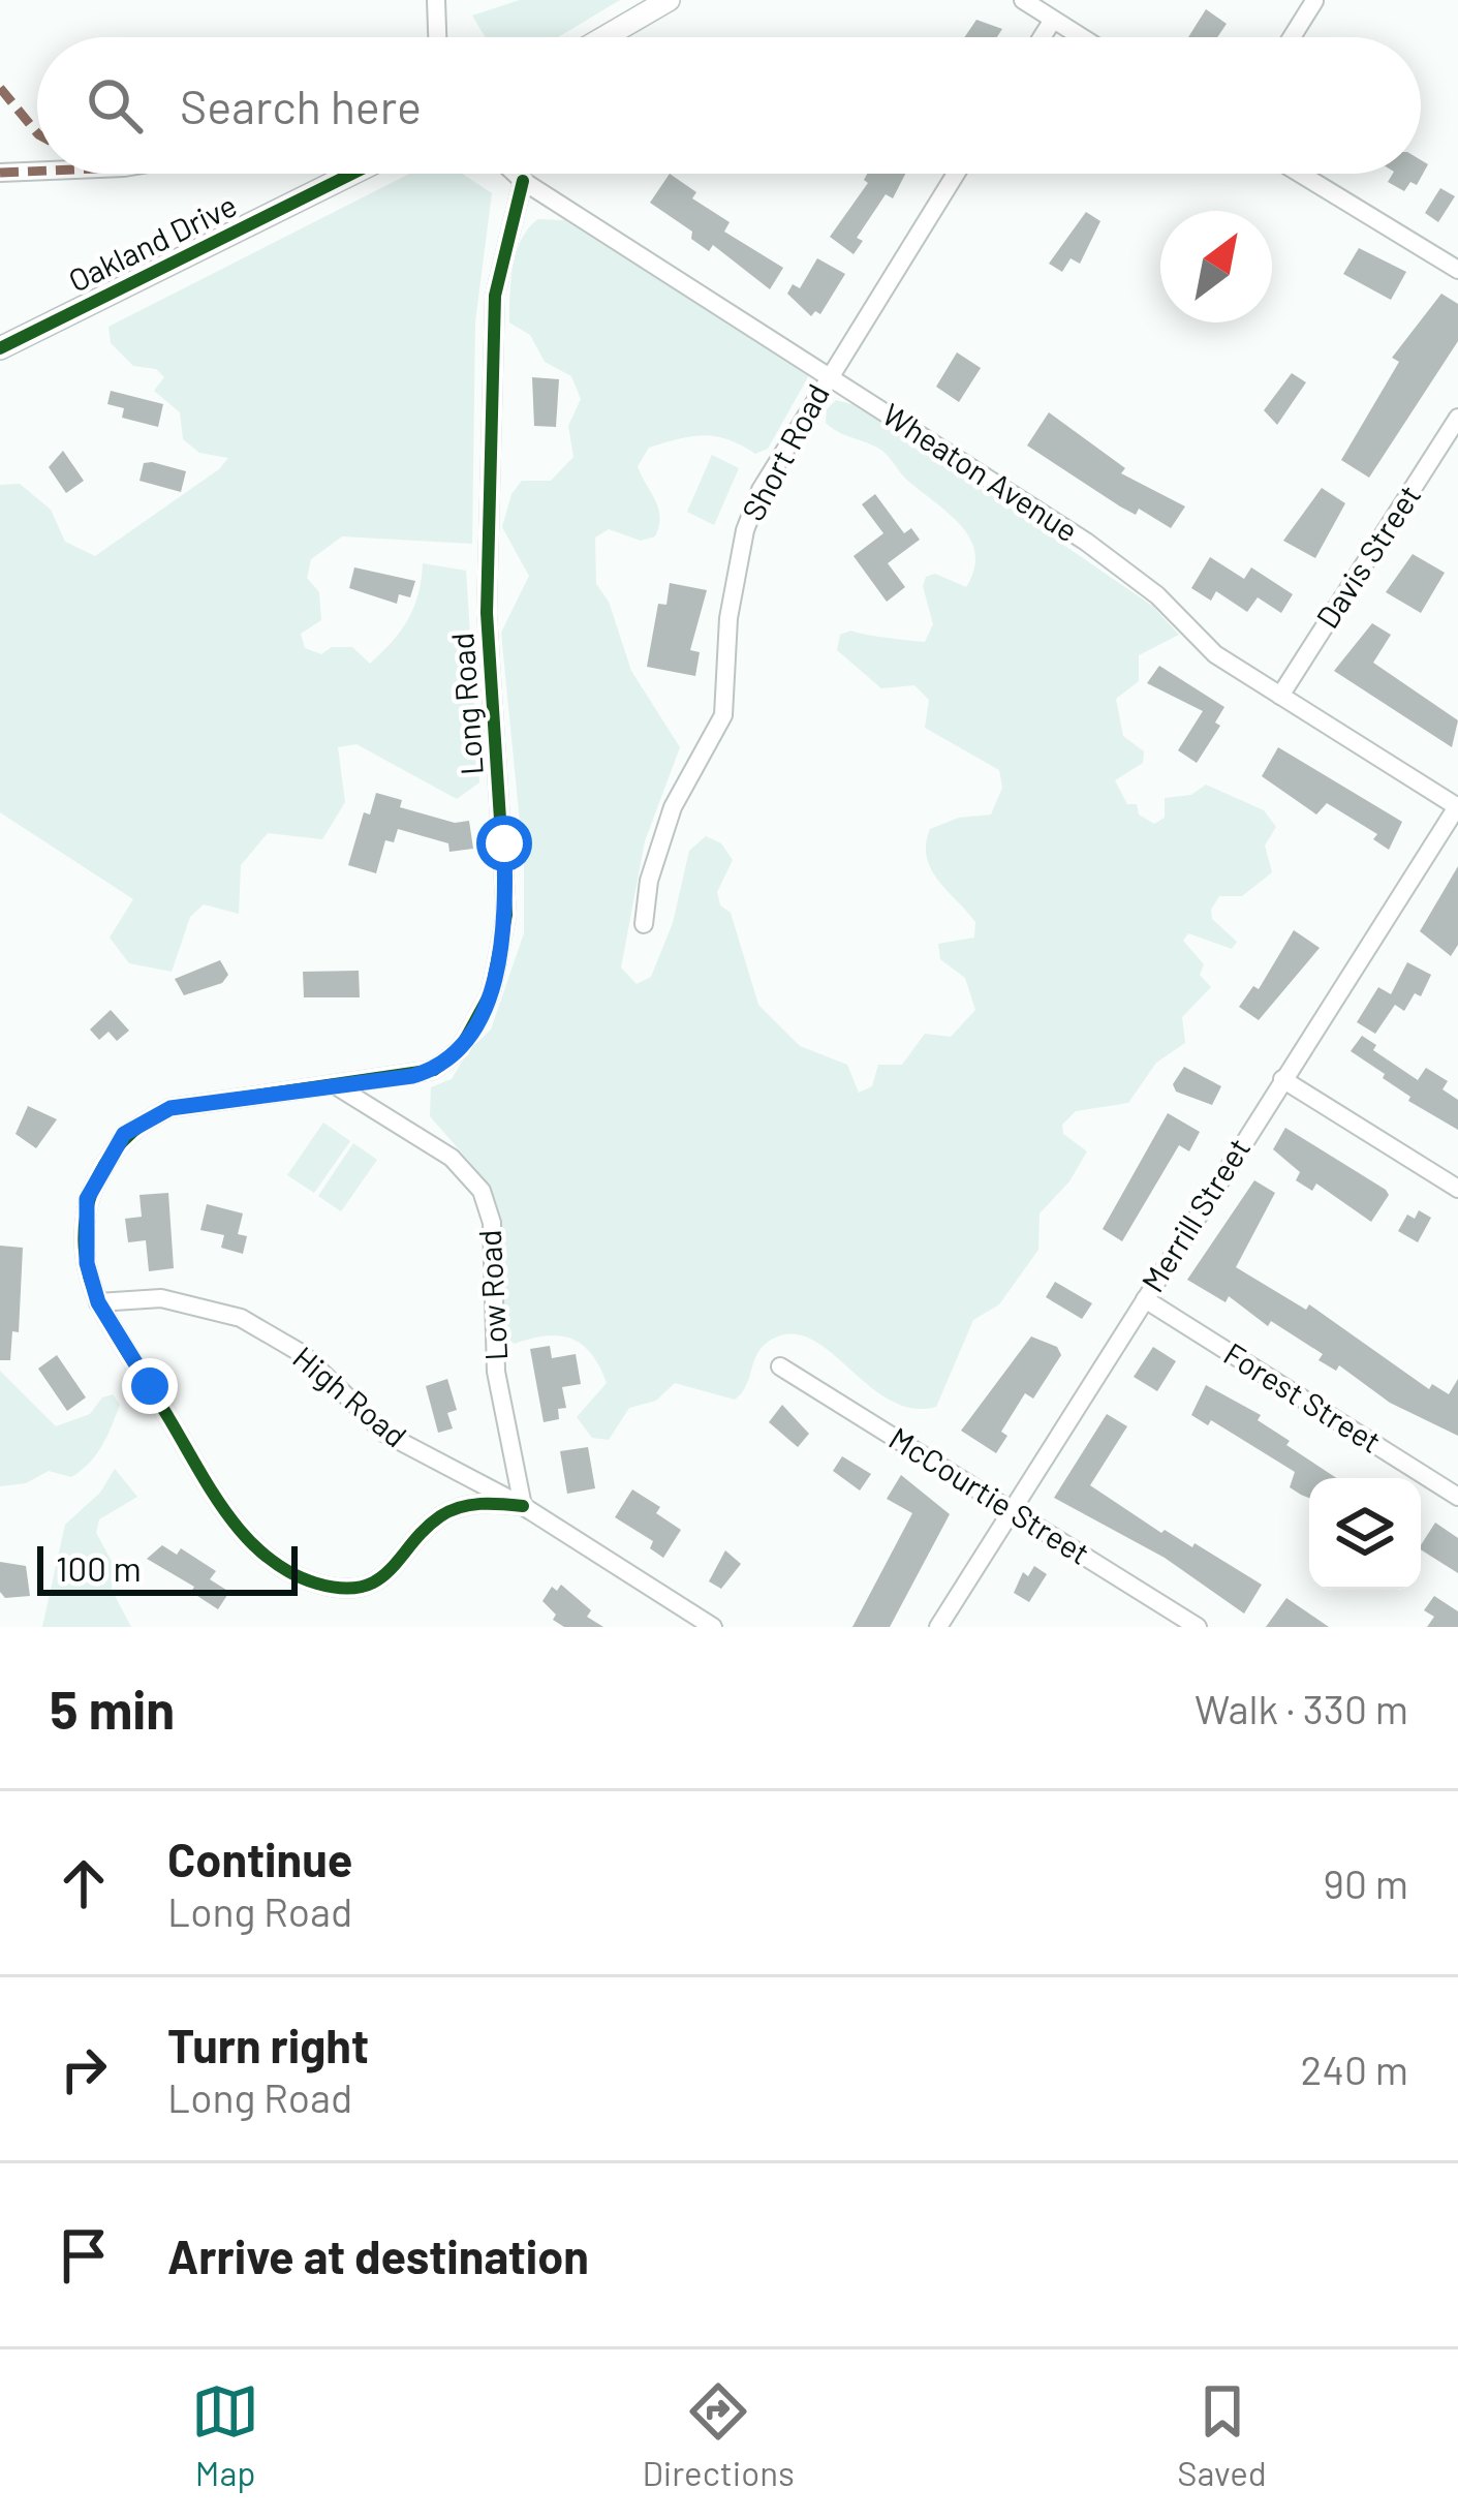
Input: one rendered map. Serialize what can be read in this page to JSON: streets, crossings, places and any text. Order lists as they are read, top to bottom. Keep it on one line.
{"streets":{"main road":["Oakland Drive"],"street":["Short Road","Wheaton Avenue","Davis Street","Long Road","Merrill Street","Low Road","High Road","Forest Street","McCourtie Street"]},"crossings":[["Short Road","Wheaton Avenue"],["Wheaton Avenue","Davis Street"],["Wheaton Avenue","Long Road"],["Wheaton Avenue","Merrill Street"],["Long Road","Low Road"],["Long Road","High Road"],["Merrill Street","Forest Street"],["Merrill Street","McCourtie Street"],["Low Road","High Road"]],"scale_bar":"100 m","north":"top right","page":{"search":"Search here","scale":"100 m","heading":["5 min","Walk · 330 m"],"list":[["Continue","Long Road","90 m"],["Turn right","Long Road","240 m"],"Arrive at destination"],"nav":["Map","Directions","Saved"]}}
